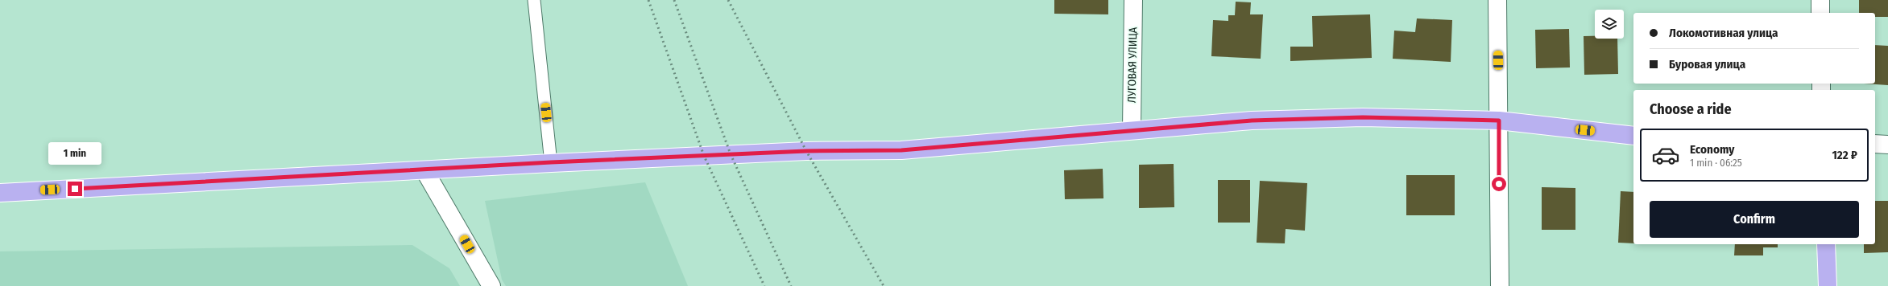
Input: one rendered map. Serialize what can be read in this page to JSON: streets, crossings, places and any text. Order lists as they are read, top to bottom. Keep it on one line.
{"streets":{"street":["ЛУГОВАЯ УЛИЦА"]},"page":{"banner":["Локомотивная улица","Буровая улица"],"heading":"Choose a ride","list":[{"name":"Economy","note":"1 min · 06:25","value":"122 ₽"}],"bubble":"1 min","buttons":"Confirm"}}
